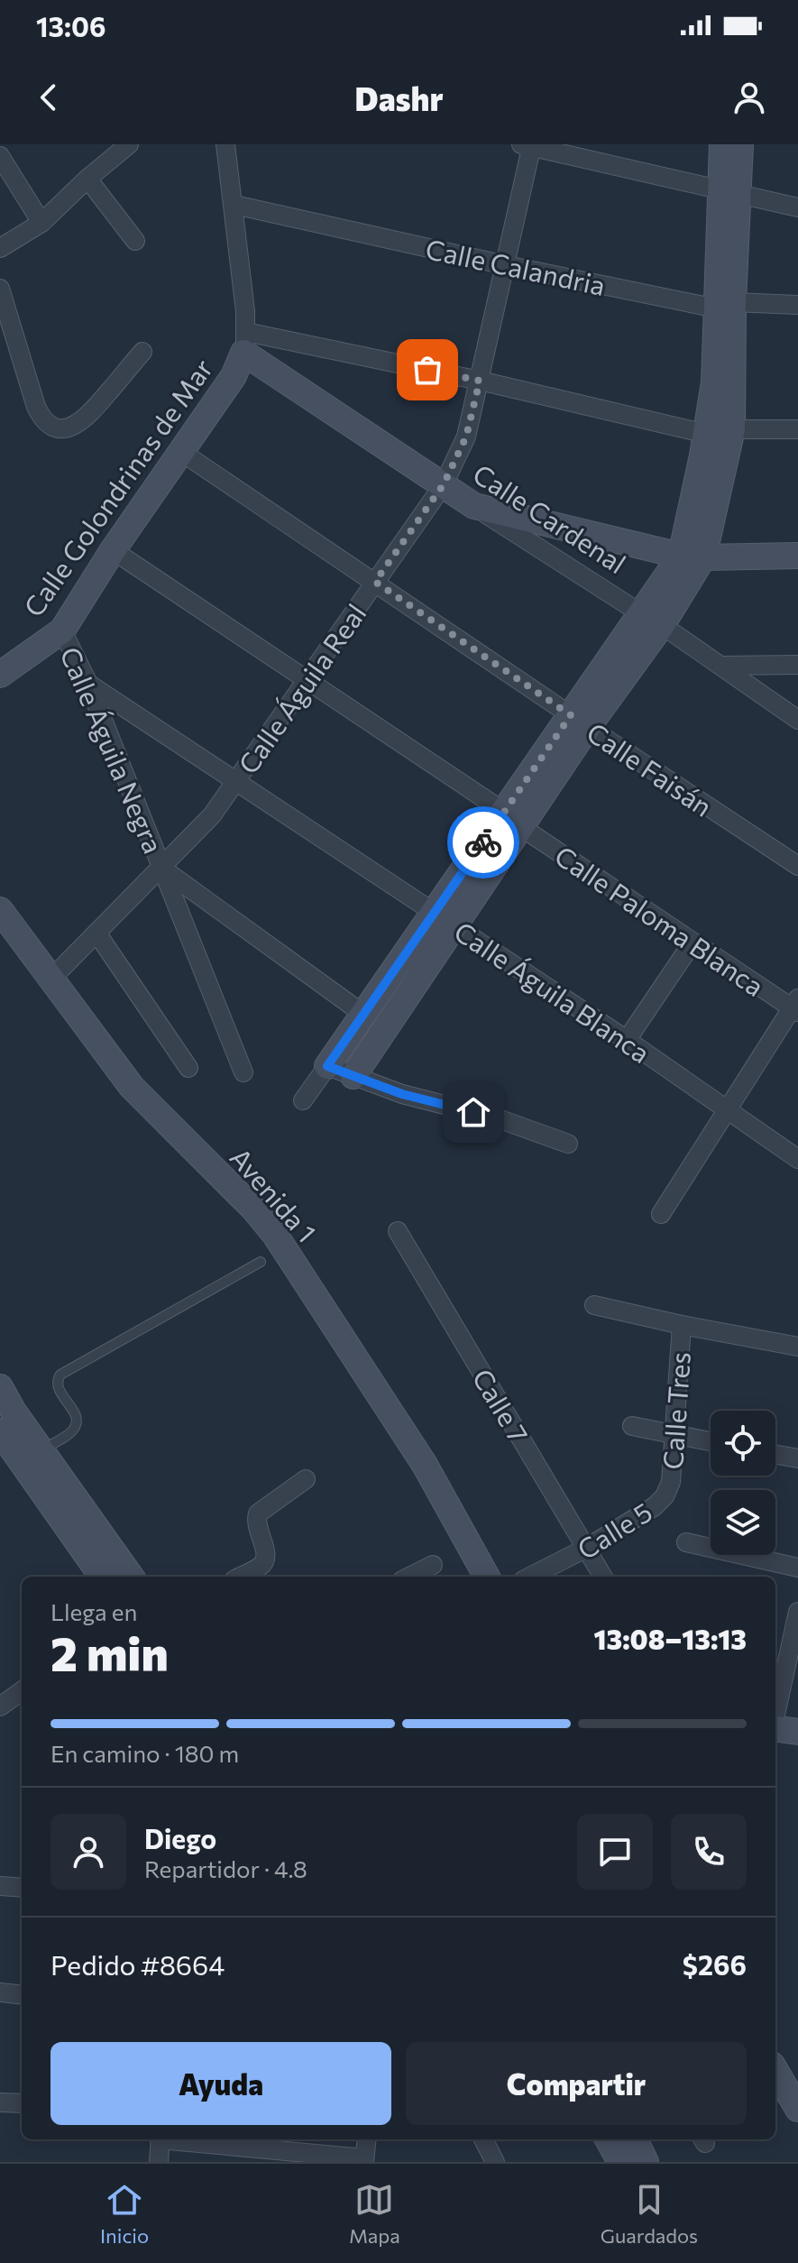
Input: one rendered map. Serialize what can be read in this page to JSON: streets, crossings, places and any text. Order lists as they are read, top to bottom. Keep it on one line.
{"streets":{"street":["Calle Calandria","Calle Golondrinas de Mar","Calle Cardenal","Calle Águila Real","Calle Águila Negra","Calle Faisán","Calle Paloma Blanca","Calle Águila Blanca","Avenida 1","Calle 7","Calle Tres","Calle 5"]},"crossings":[["Calle Calandria","Calle Águila Real"],["Calle Golondrinas de Mar","Calle Cardenal"],["Calle Golondrinas de Mar","Calle Águila Negra"],["Calle Golondrinas de Mar","Calle Faisán"],["Calle Golondrinas de Mar","Calle Paloma Blanca"],["Calle Cardenal","Calle Águila Real"],["Calle Águila Real","Calle Águila Negra"],["Calle Águila Real","Calle Faisán"],["Calle Águila Real","Calle Paloma Blanca"],["Calle Águila Real","Calle Águila Blanca"],["Calle Águila Real","Avenida 1"],["Calle Águila Negra","Calle Águila Blanca"],["Calle 7","Calle 5"],["Calle Tres","Calle 5"]],"page":{"status":"13:06","header":"Dashr","heading":["2 min","Llega en","13:08–13:13"],"panel":["Diego","Repartidor · 4.8","Pedido #8664","$266"],"bar":"En camino · 180 m","buttons":["Ayuda","Compartir"],"tabs":["Inicio","Mapa","Guardados"]}}
